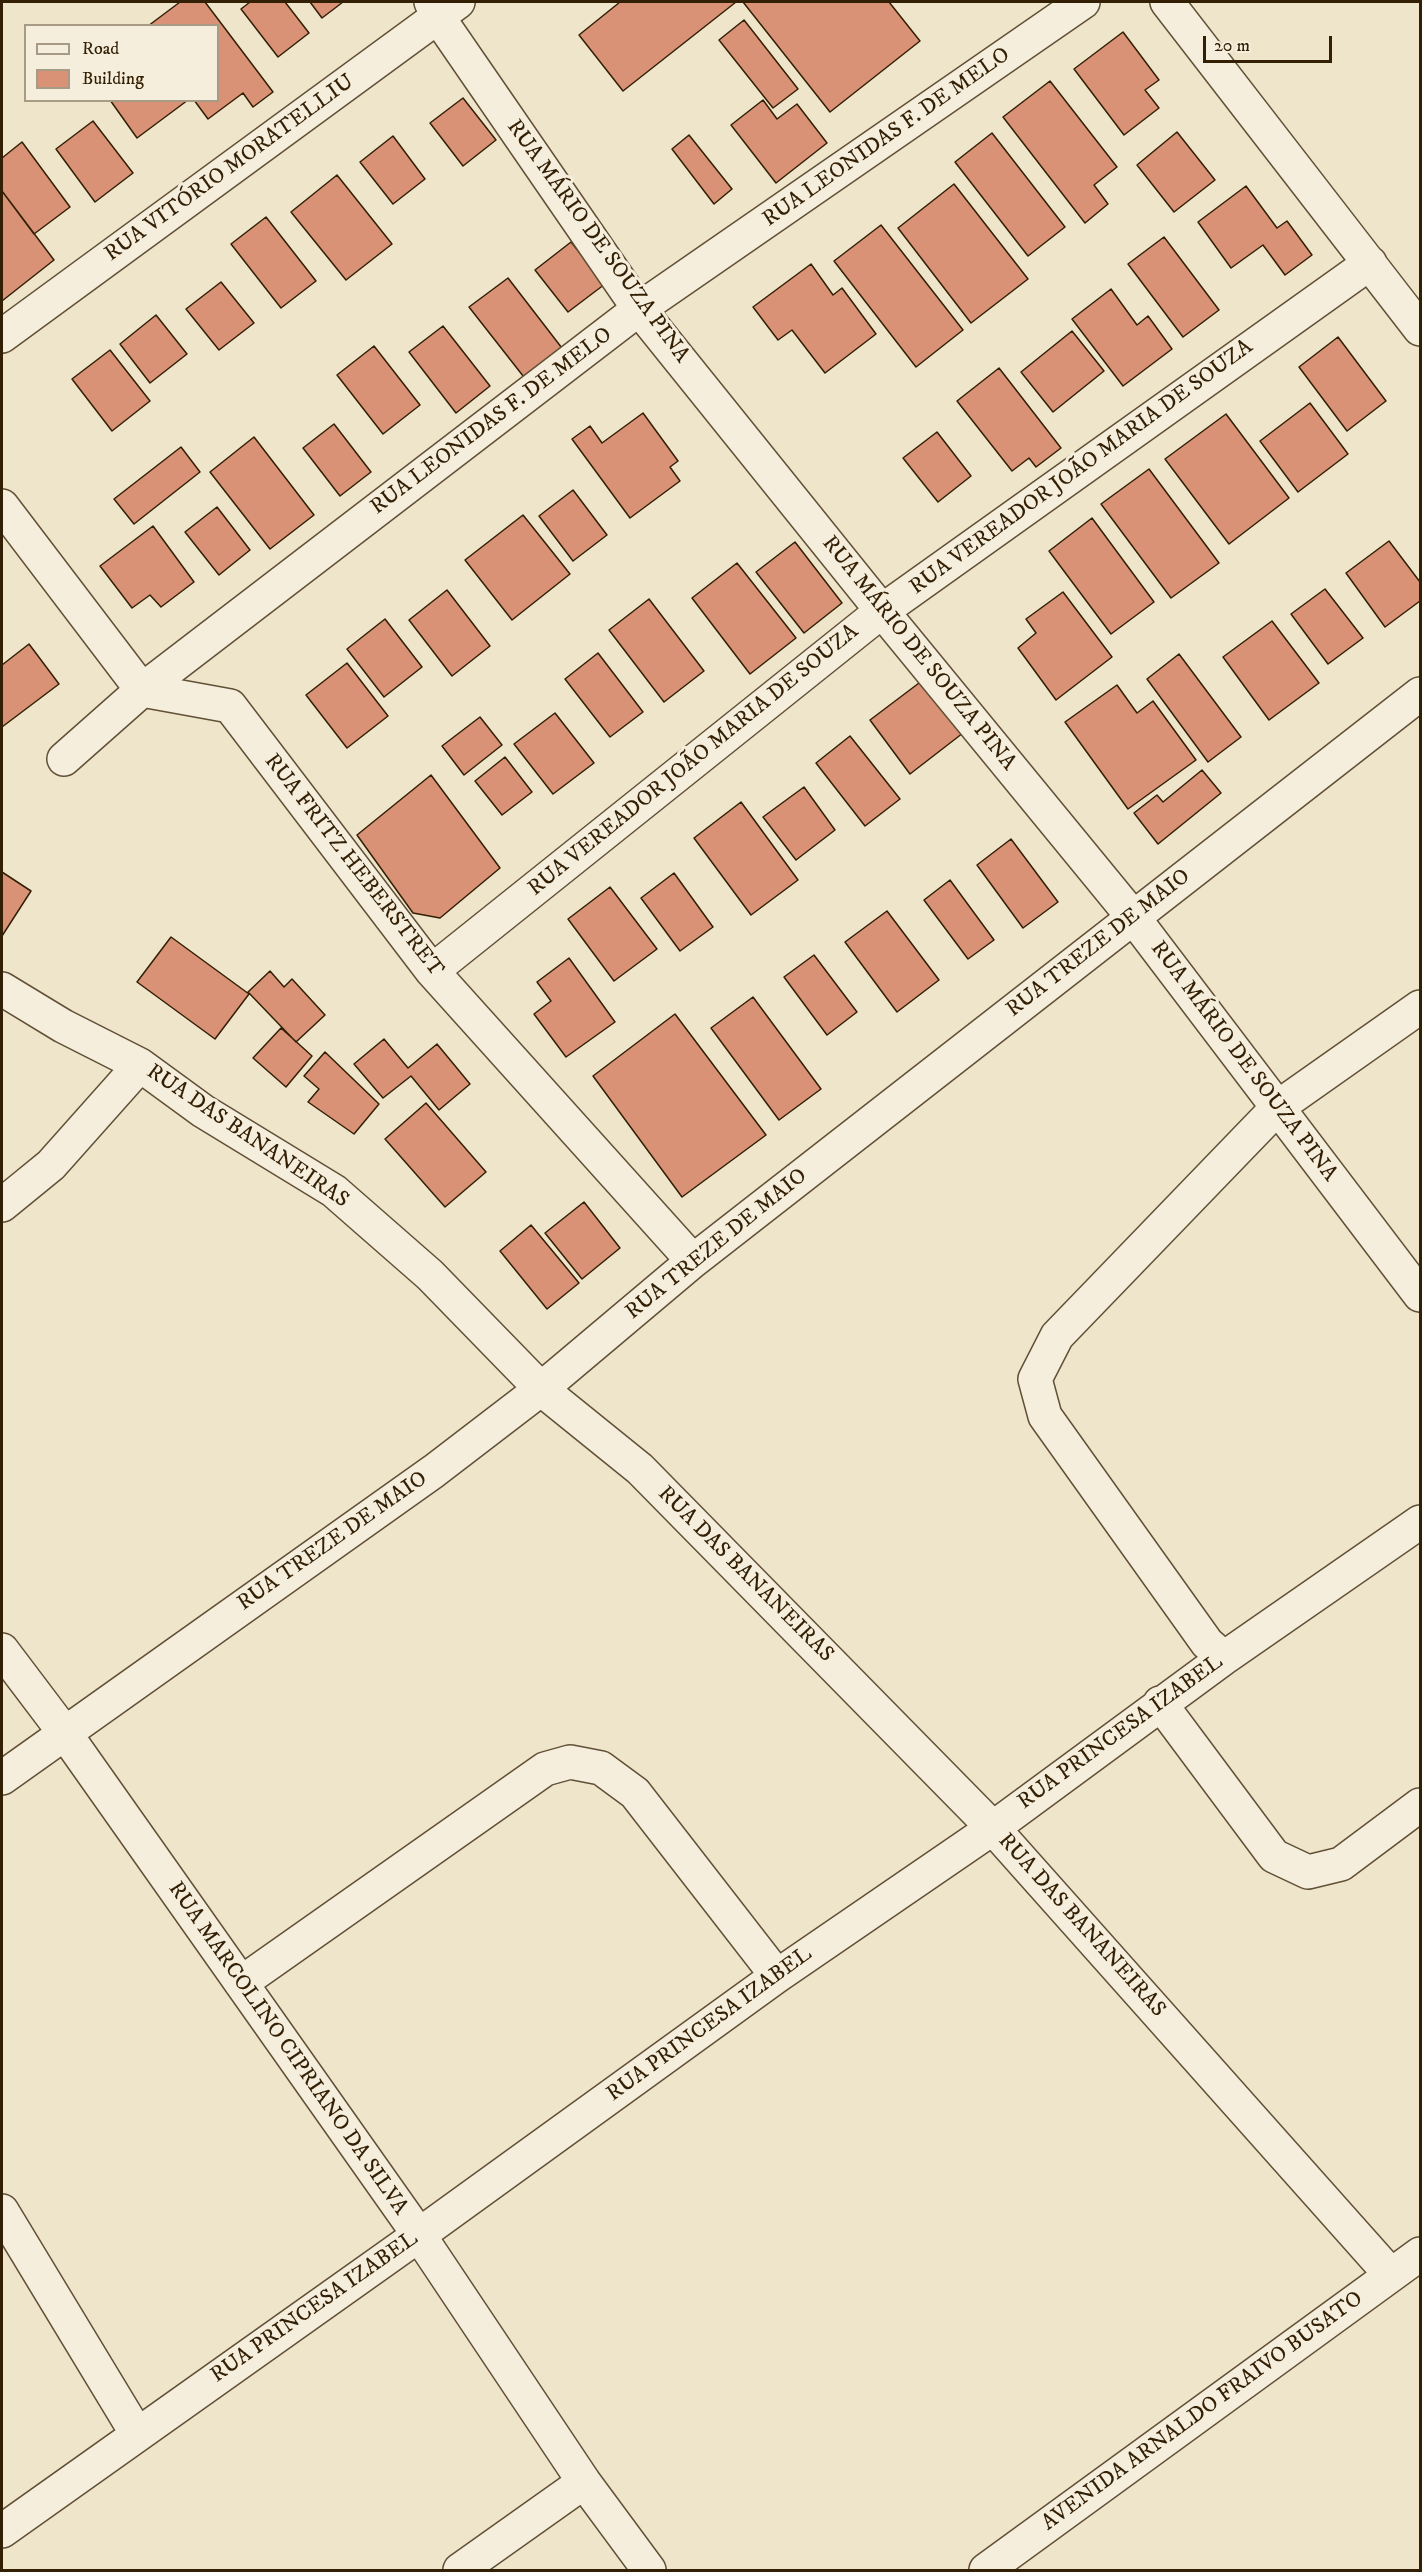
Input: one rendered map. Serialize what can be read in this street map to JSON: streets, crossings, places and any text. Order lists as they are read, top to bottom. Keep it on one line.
{"streets":{"street":["RUA LEONIDAS F. DE MELO","RUA VITÓRIO MORATELLIU","RUA MÁRIO DE SOUZA PINA","RUA VEREADOR JOÃO MARIA DE SOUZA","RUA FRITZ HEBERSTRET","RUA TREZE DE MAIO","RUA DAS BANANEIRAS","RUA PRINCESA IZABEL","RUA MARCOLINO CIPRIANO DA SILVA","AVENIDA ARNALDO FRAIVO BUSATO"]},"crossings":[["RUA LEONIDAS F. DE MELO","RUA MÁRIO DE SOUZA PINA"],["RUA LEONIDAS F. DE MELO","RUA FRITZ HEBERSTRET"],["RUA VITÓRIO MORATELLIU","RUA MÁRIO DE SOUZA PINA"],["RUA MÁRIO DE SOUZA PINA","RUA VEREADOR JOÃO MARIA DE SOUZA"],["RUA MÁRIO DE SOUZA PINA","RUA TREZE DE MAIO"],["RUA VEREADOR JOÃO MARIA DE SOUZA","RUA FRITZ HEBERSTRET"],["RUA FRITZ HEBERSTRET","RUA TREZE DE MAIO"],["RUA TREZE DE MAIO","RUA DAS BANANEIRAS"],["RUA TREZE DE MAIO","RUA MARCOLINO CIPRIANO DA SILVA"],["RUA DAS BANANEIRAS","RUA PRINCESA IZABEL"],["RUA DAS BANANEIRAS","AVENIDA ARNALDO FRAIVO BUSATO"],["RUA PRINCESA IZABEL","RUA MARCOLINO CIPRIANO DA SILVA"]],"legend":["Road","Building"],"scale_bar":"20 m"}
